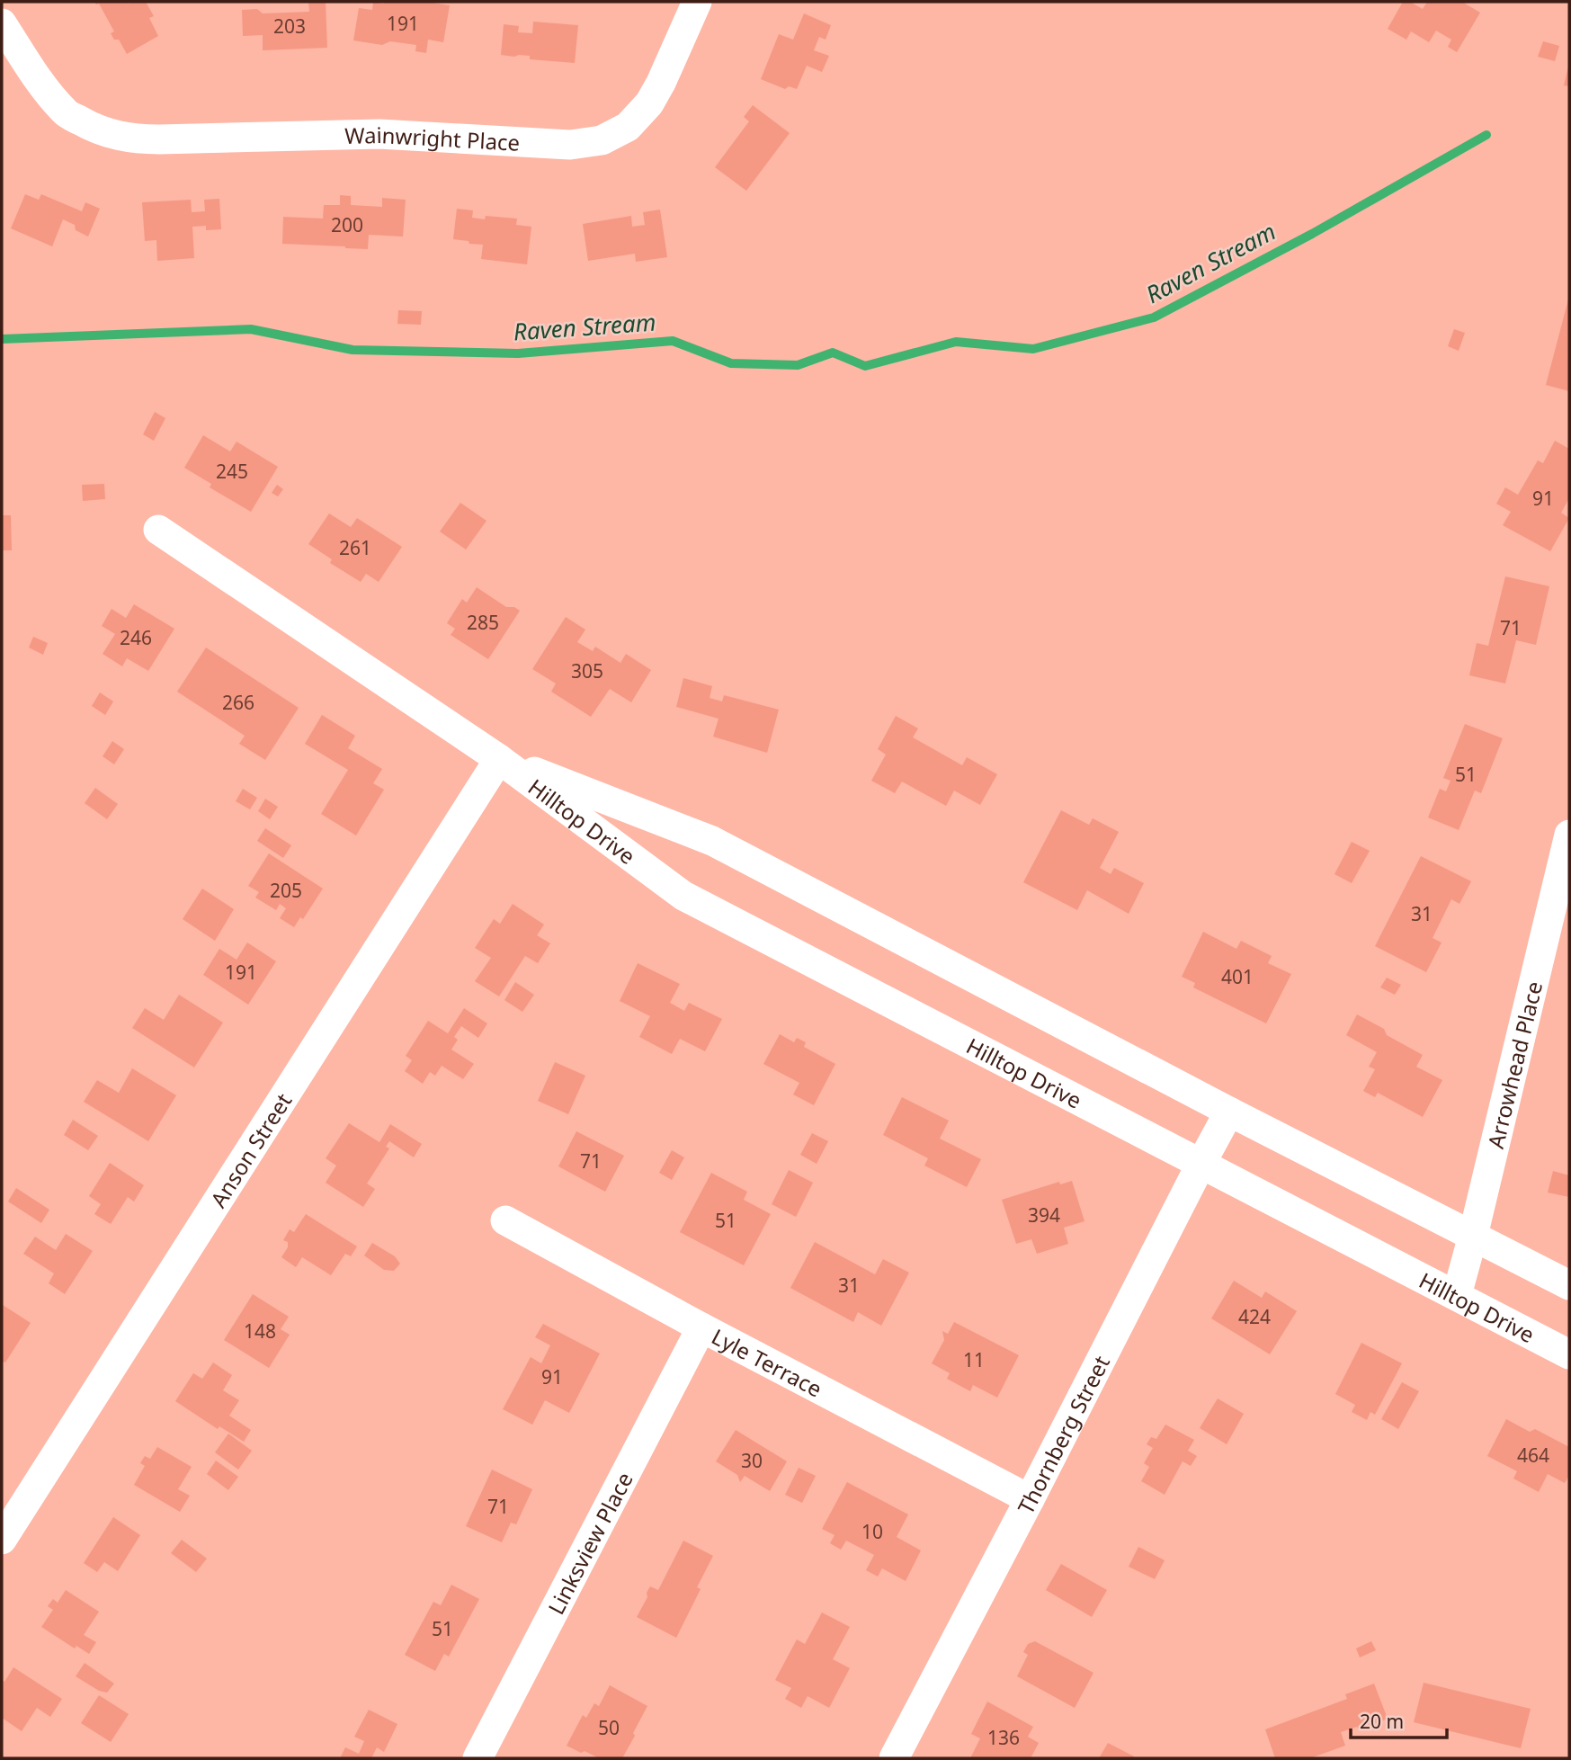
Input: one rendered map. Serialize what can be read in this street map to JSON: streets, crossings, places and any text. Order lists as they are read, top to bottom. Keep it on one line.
{"streets":{"street":["Wainwright Place","Hilltop Drive","Arrowhead Place","Anson Street","Lyle Terrace","Thornberg Street","Linksview Place"]},"crossings":[["Hilltop Drive","Arrowhead Place"],["Hilltop Drive","Anson Street"],["Hilltop Drive","Thornberg Street"],["Lyle Terrace","Thornberg Street"],["Lyle Terrace","Linksview Place"]],"water":["Raven Stream"],"house_numbers":["191","203","200","245","91","261","285","71","246","305","266","51","205","31","191","401","71","394","51","31","424","148","11","91","464","30","71","10","51","50","136"],"scale_bar":"20 m"}
